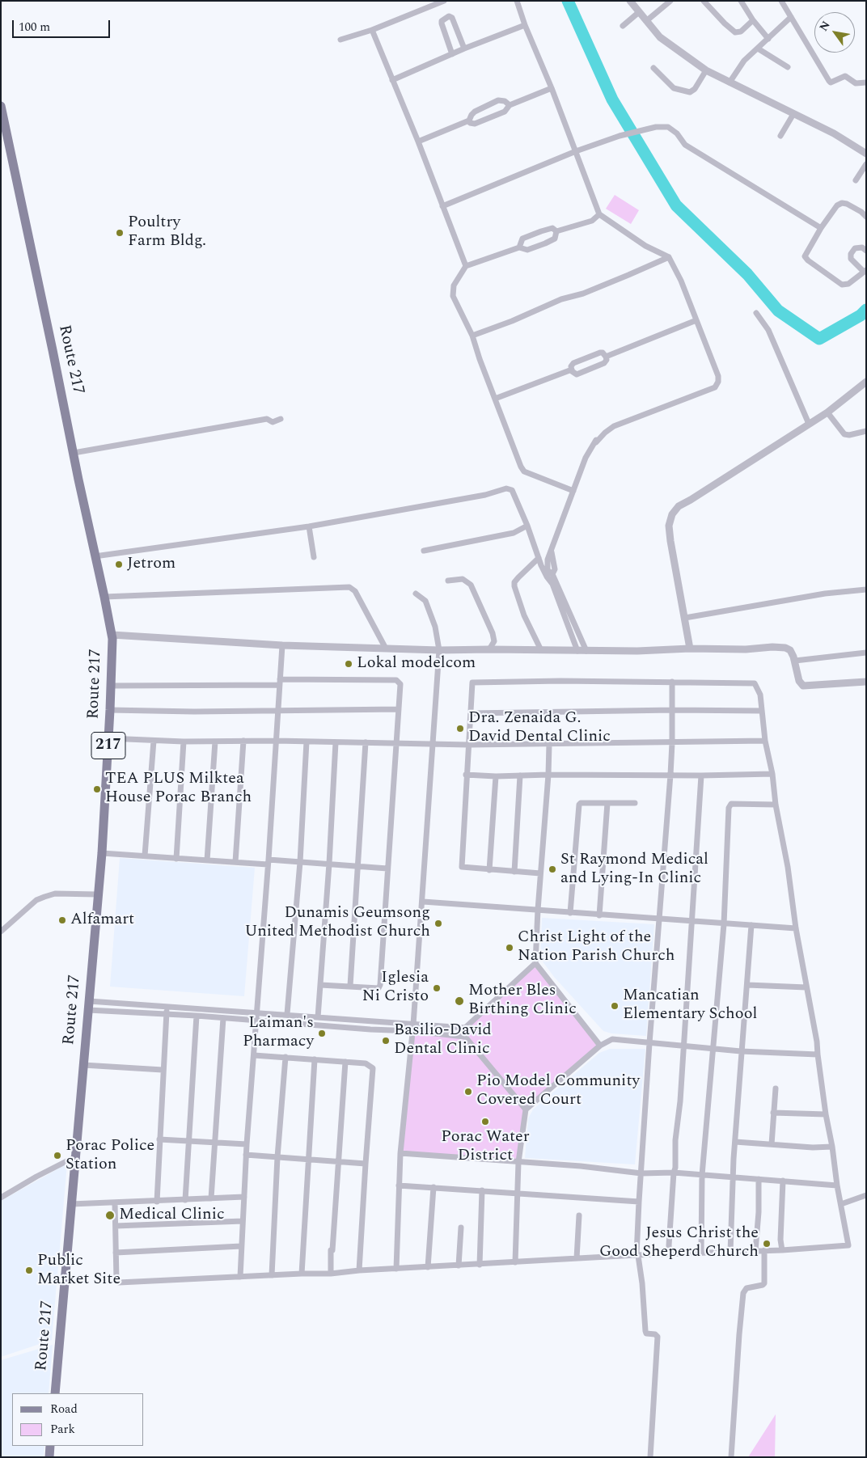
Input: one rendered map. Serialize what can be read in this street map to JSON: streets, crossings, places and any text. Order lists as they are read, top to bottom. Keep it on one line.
{"streets":{"main road":["Route 217","217"]},"places":["Poultry Farm Bldg.","Jetrom","Lokal modelcom","Dra. Zenaida G. David Dental Clinic","TEA PLUS Milktea House Porac Branch","St Raymond Medical and Lying-In Clinic","Alfamart","Dunamis Geumsong United Methodist Church","Christ Light of the Nation Parish Church","Iglesia Ni Cristo","Mother Bles Birthing Clinic","Mancatian Elementary School","Laiman's Pharmacy","Basilio-David Dental Clinic","Pio Model Community Covered Court","Porac Water District","Porac Police Station","Medical Clinic","Jesus Christ the Good Sheperd Church","Public Market Site"],"legend":["Road","Park"],"scale_bar":"100 m","north":"top left"}
